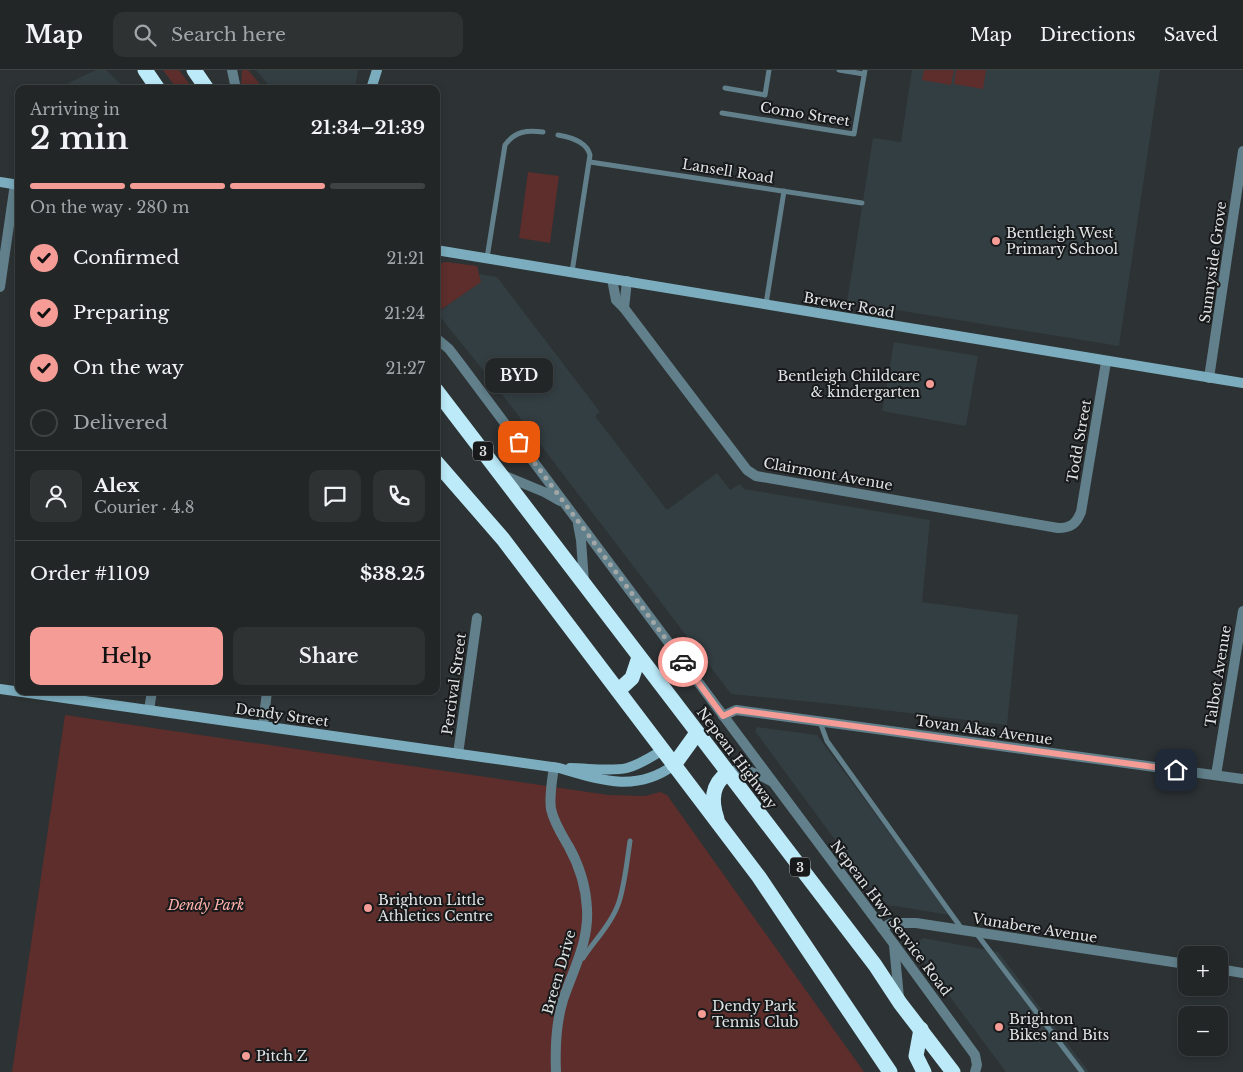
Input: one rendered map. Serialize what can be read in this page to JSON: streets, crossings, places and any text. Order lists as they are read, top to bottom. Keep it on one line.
{"streets":{"highway":["3","Nepean Highway"],"street":["Sunnyside Grove","Brewer Road","Todd Street","Clairmont Avenue","Talbot Avenue","Percival Street","Dendy Street","Tovan Akas Avenue","Nepean Hwy Service Road","Vunabere Avenue","Breen Drive"],"lane":["Como Street","Lansell Road"]},"crossings":[["Sunnyside Grove","Brewer Road"],["Brewer Road","Todd Street"],["Brewer Road","Clairmont Avenue"],["Todd Street","Clairmont Avenue"],["Talbot Avenue","Tovan Akas Avenue"],["Percival Street","Dendy Street"],["Dendy Street","Breen Drive"],["Tovan Akas Avenue","Nepean Hwy Service Road"],["Nepean Highway","Nepean Hwy Service Road"],["Nepean Hwy Service Road","Vunabere Avenue"]],"parks":["Dendy Park"],"places":["Bentleigh West Primary School","Bentleigh Childcare & kindergarten","BYD","Brighton Little Athletics Centre","Dendy Park Tennis Club","Brighton Bikes and Bits","Pitch Z"],"page":{"header":"Map","search":"Search here","nav":["Map","Directions","Saved"],"heading":["2 min","Arriving in","21:34–21:39"],"panel":["Alex","Courier · 4.8","Order #1109","$38.25"],"bar":"On the way · 280 m","list":[["Confirmed","21:21"],["Preparing","21:24"],["On the way","21:27"],"Delivered"],"bubble":"BYD","buttons":["Help","Share"],"map_buttons":["+","−"]}}
